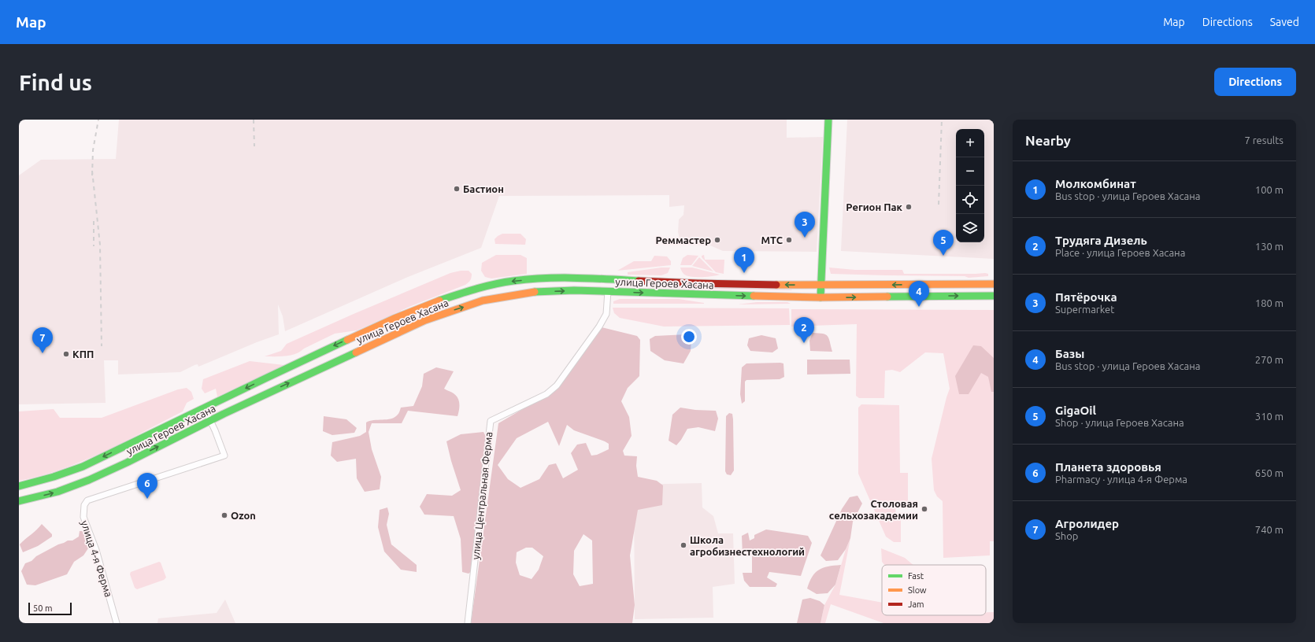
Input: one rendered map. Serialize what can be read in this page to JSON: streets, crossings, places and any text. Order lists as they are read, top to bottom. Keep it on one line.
{"streets":{"main road":["улица Героев Хасана"],"street":["улица Центральная Ферма","улица 4-я Ферма"]},"crossings":[["улица Героев Хасана","улица Центральная Ферма"],["улица Героев Хасана","улица 4-я Ферма"]],"places":["Бастион","Регион Пак","Реммастер","МТС","КПП","Столовая сельхозакадемии","Ozon","Школа агробизнестехнологий"],"legend":["Fast","Slow","Jam"],"scale_bar":"50 m","page":{"header":"Map","nav":["Map","Directions","Saved"],"buttons":"Directions","title":"Find us","heading":["Nearby","7 results"],"map_buttons":["+","−"],"list":[{"mark":"1","name":"Молкомбинат","note":"Bus stop · улица Героев Хасана","value":"100 m"},{"mark":"2","name":"Трудяга Дизель","note":"Place · улица Героев Хасана","value":"130 m"},{"mark":"3","name":"Пятёрочка","note":"Supermarket","value":"180 m"},{"mark":"4","name":"Базы","note":"Bus stop · улица Героев Хасана","value":"270 m"},{"mark":"5","name":"GigaOil","note":"Shop · улица Героев Хасана","value":"310 m"},{"mark":"6","name":"Планета здоровья","note":"Pharmacy · улица 4-я Ферма","value":"650 m"},{"mark":"7","name":"Агролидер","note":"Shop","value":"740 m"}],"pins":["3","5","1","4","2","7","6"],"scale":"50 m"}}
